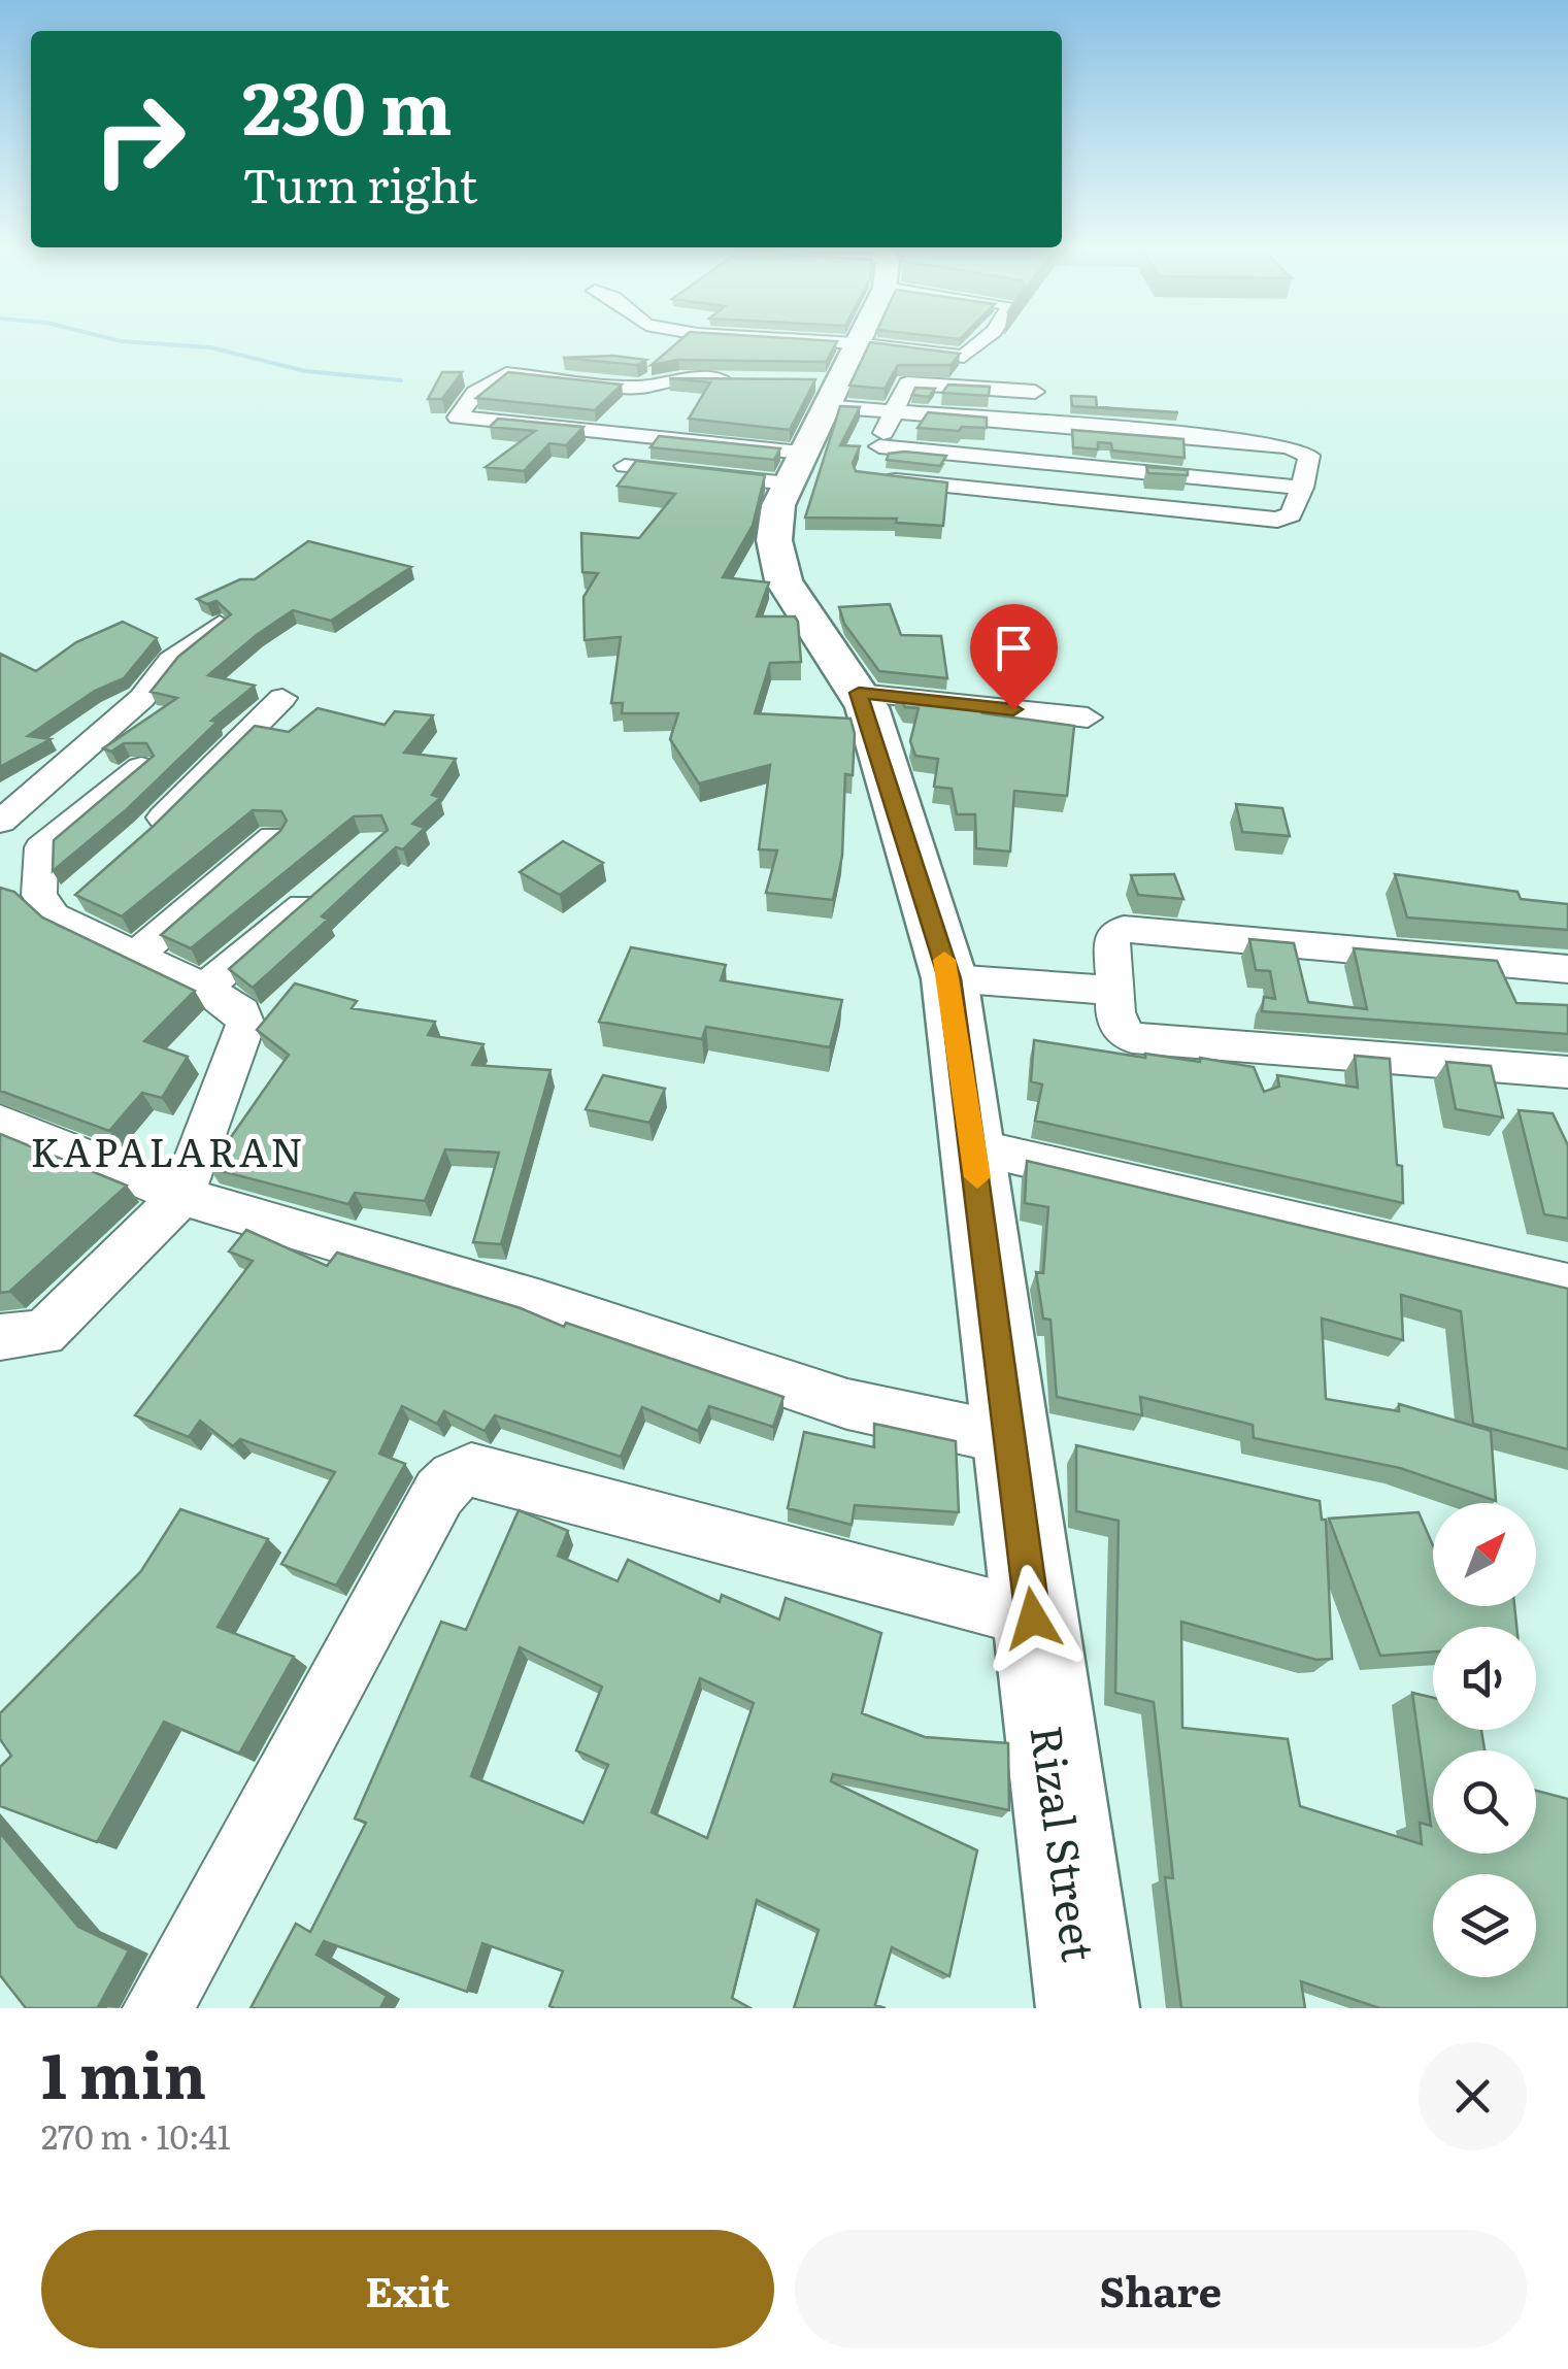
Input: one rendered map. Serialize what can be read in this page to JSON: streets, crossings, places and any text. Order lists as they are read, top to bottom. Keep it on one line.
{"streets":{"main road":["Rizal Street"]},"districts":["KAPALARAN"],"north":"top right","page":{"turn":["230 m","Turn right"],"heading":["1 min","270 m · 10:41"],"buttons":["Exit","Share"]}}
